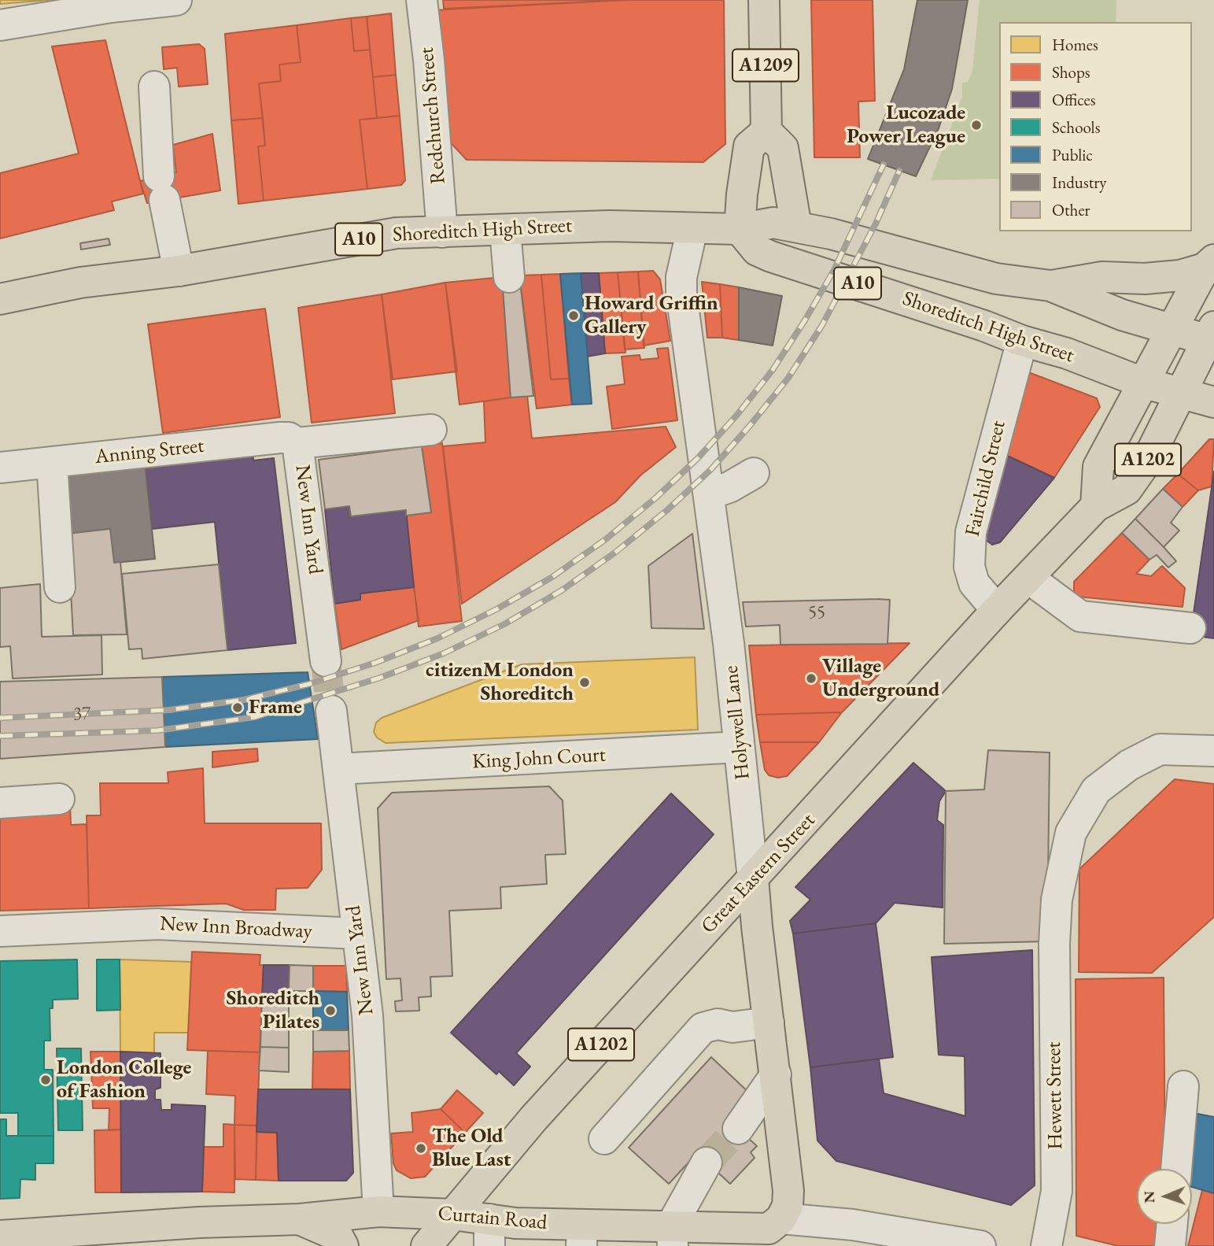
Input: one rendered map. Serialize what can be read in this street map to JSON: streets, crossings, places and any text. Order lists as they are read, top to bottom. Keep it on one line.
{"streets":{"main road":["A1209","Shoreditch High Street","A10","A1202","Holywell Lane","Great Eastern Street","Curtain Road"],"street":["Redchurch Street","Anning Street","Fairchild Street","New Inn Yard","King John Court","New Inn Broadway","Hewett Street"]},"crossings":[["Redchurch Street","Shoreditch High Street"],["Shoreditch High Street","A1202"],["Shoreditch High Street","Fairchild Street"],["Shoreditch High Street","Holywell Lane"],["Shoreditch High Street","Great Eastern Street"],["Anning Street","New Inn Yard"],["A1202","Great Eastern Street"],["Fairchild Street","Great Eastern Street"],["New Inn Yard","King John Court"],["New Inn Yard","New Inn Broadway"],["New Inn Yard","Curtain Road"],["Holywell Lane","King John Court"],["Holywell Lane","Great Eastern Street"],["Holywell Lane","Curtain Road"],["Great Eastern Street","Curtain Road"]],"places":["Lucozade Power League","Howard Griffin Gallery","Village Underground","citizenM London Shoreditch","Frame","Shoreditch Pilates","London College of Fashion","The Old Blue Last"],"house_numbers":["55","37"],"legend":["Homes","Shops","Offices","Schools","Public","Industry","Other"],"north":"left"}
